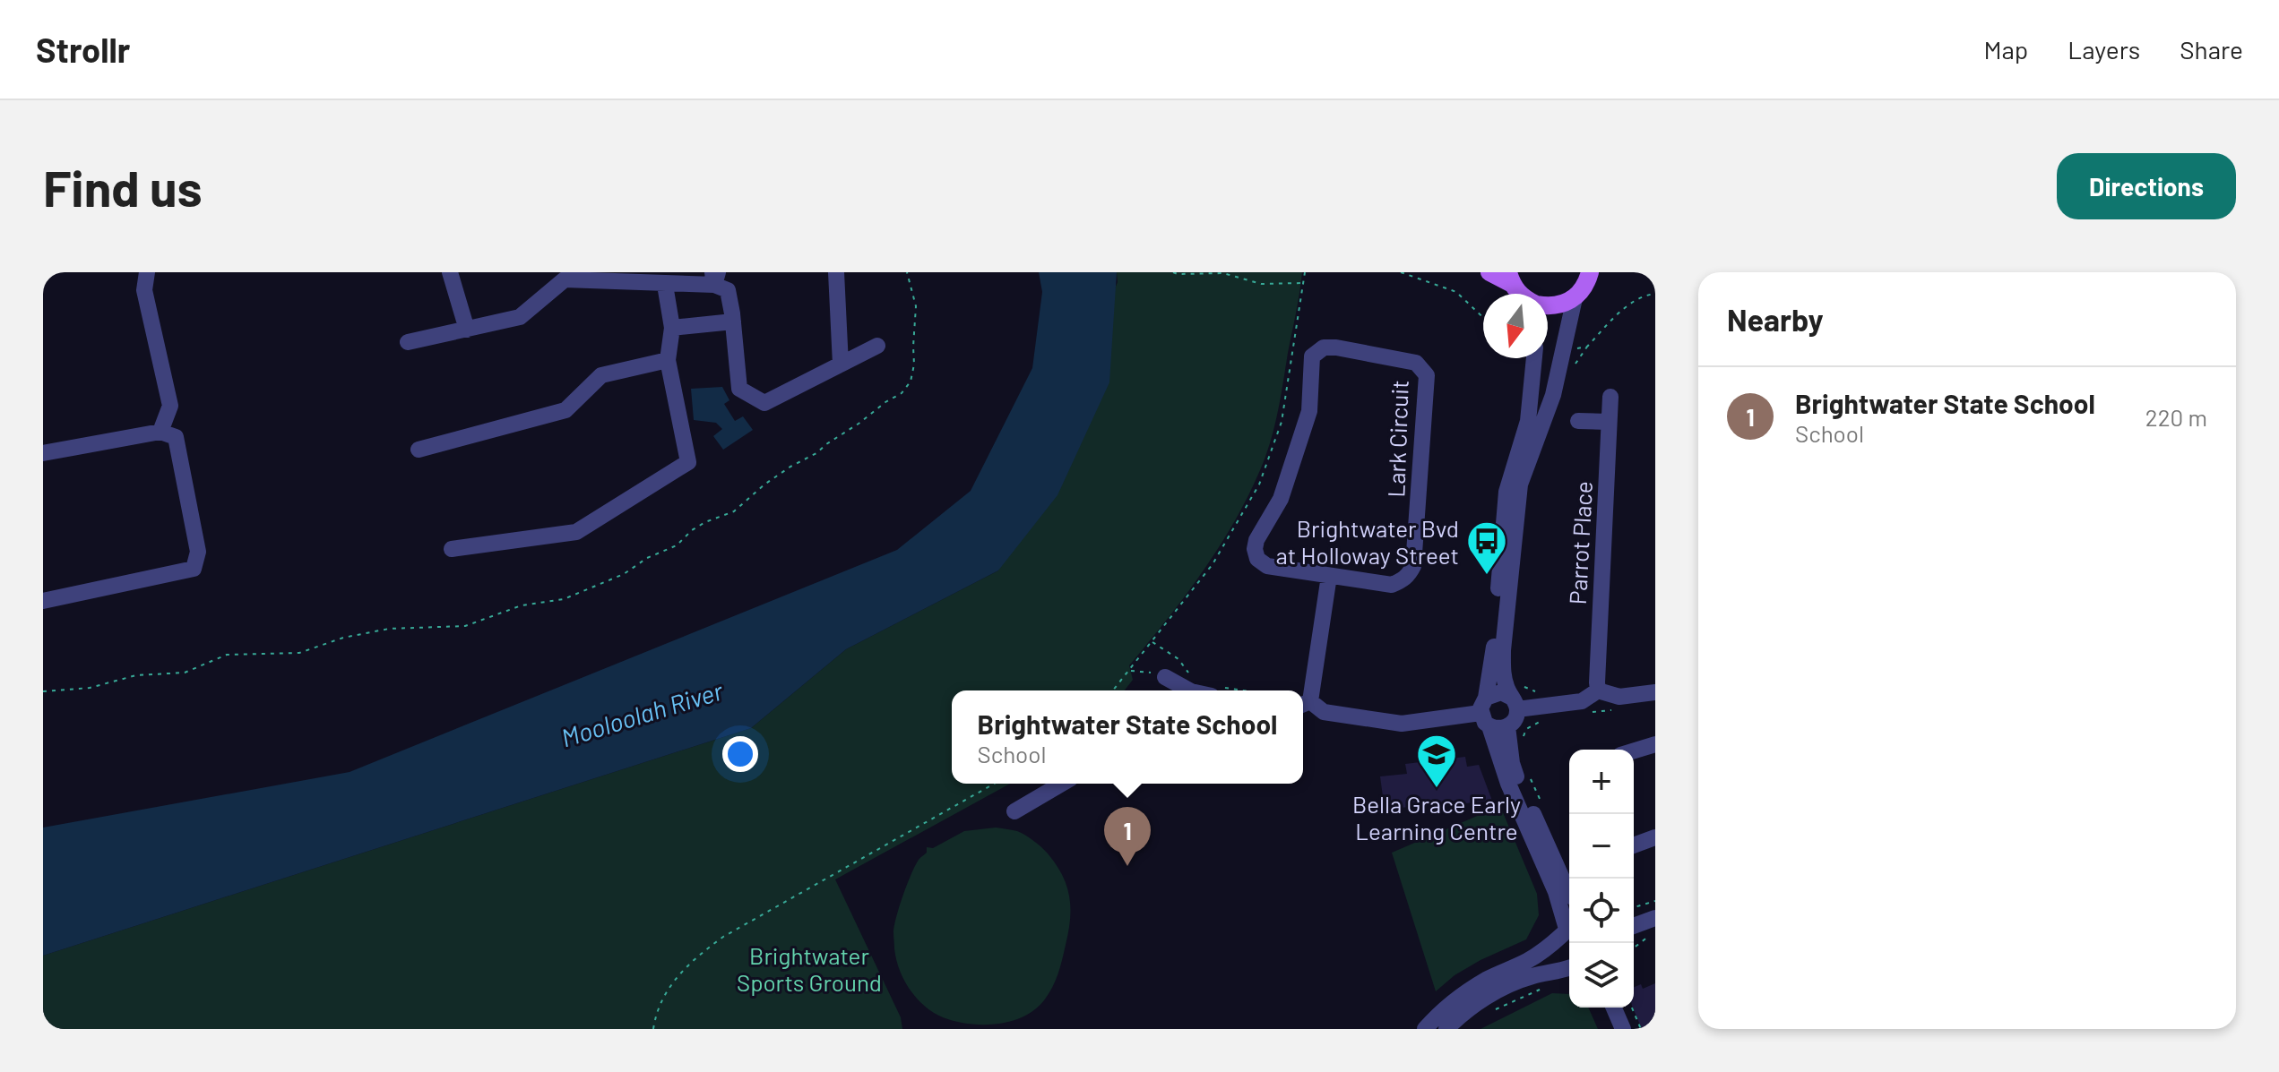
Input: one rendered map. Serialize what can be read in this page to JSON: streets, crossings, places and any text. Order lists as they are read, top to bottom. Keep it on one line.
{"streets":{"street":["Lark Circuit","Parrot Place"]},"water":["Mooloolah River"],"parks":["Brightwater Sports Ground"],"places":{"bus stop":["Brightwater Bvd at Holloway Street"],"school or university":["Bella Grace Early Learning Centre"]},"north":"bottom","page":{"header":"Strollr","nav":["Map","Layers","Share"],"buttons":"Directions","title":"Find us","heading":"Nearby","list":[{"mark":"1","name":"Brightwater State School","note":"School","value":"220 m"}],"popup":["Brightwater State School","School"],"map_buttons":["+","−"],"pins":"1"}}
